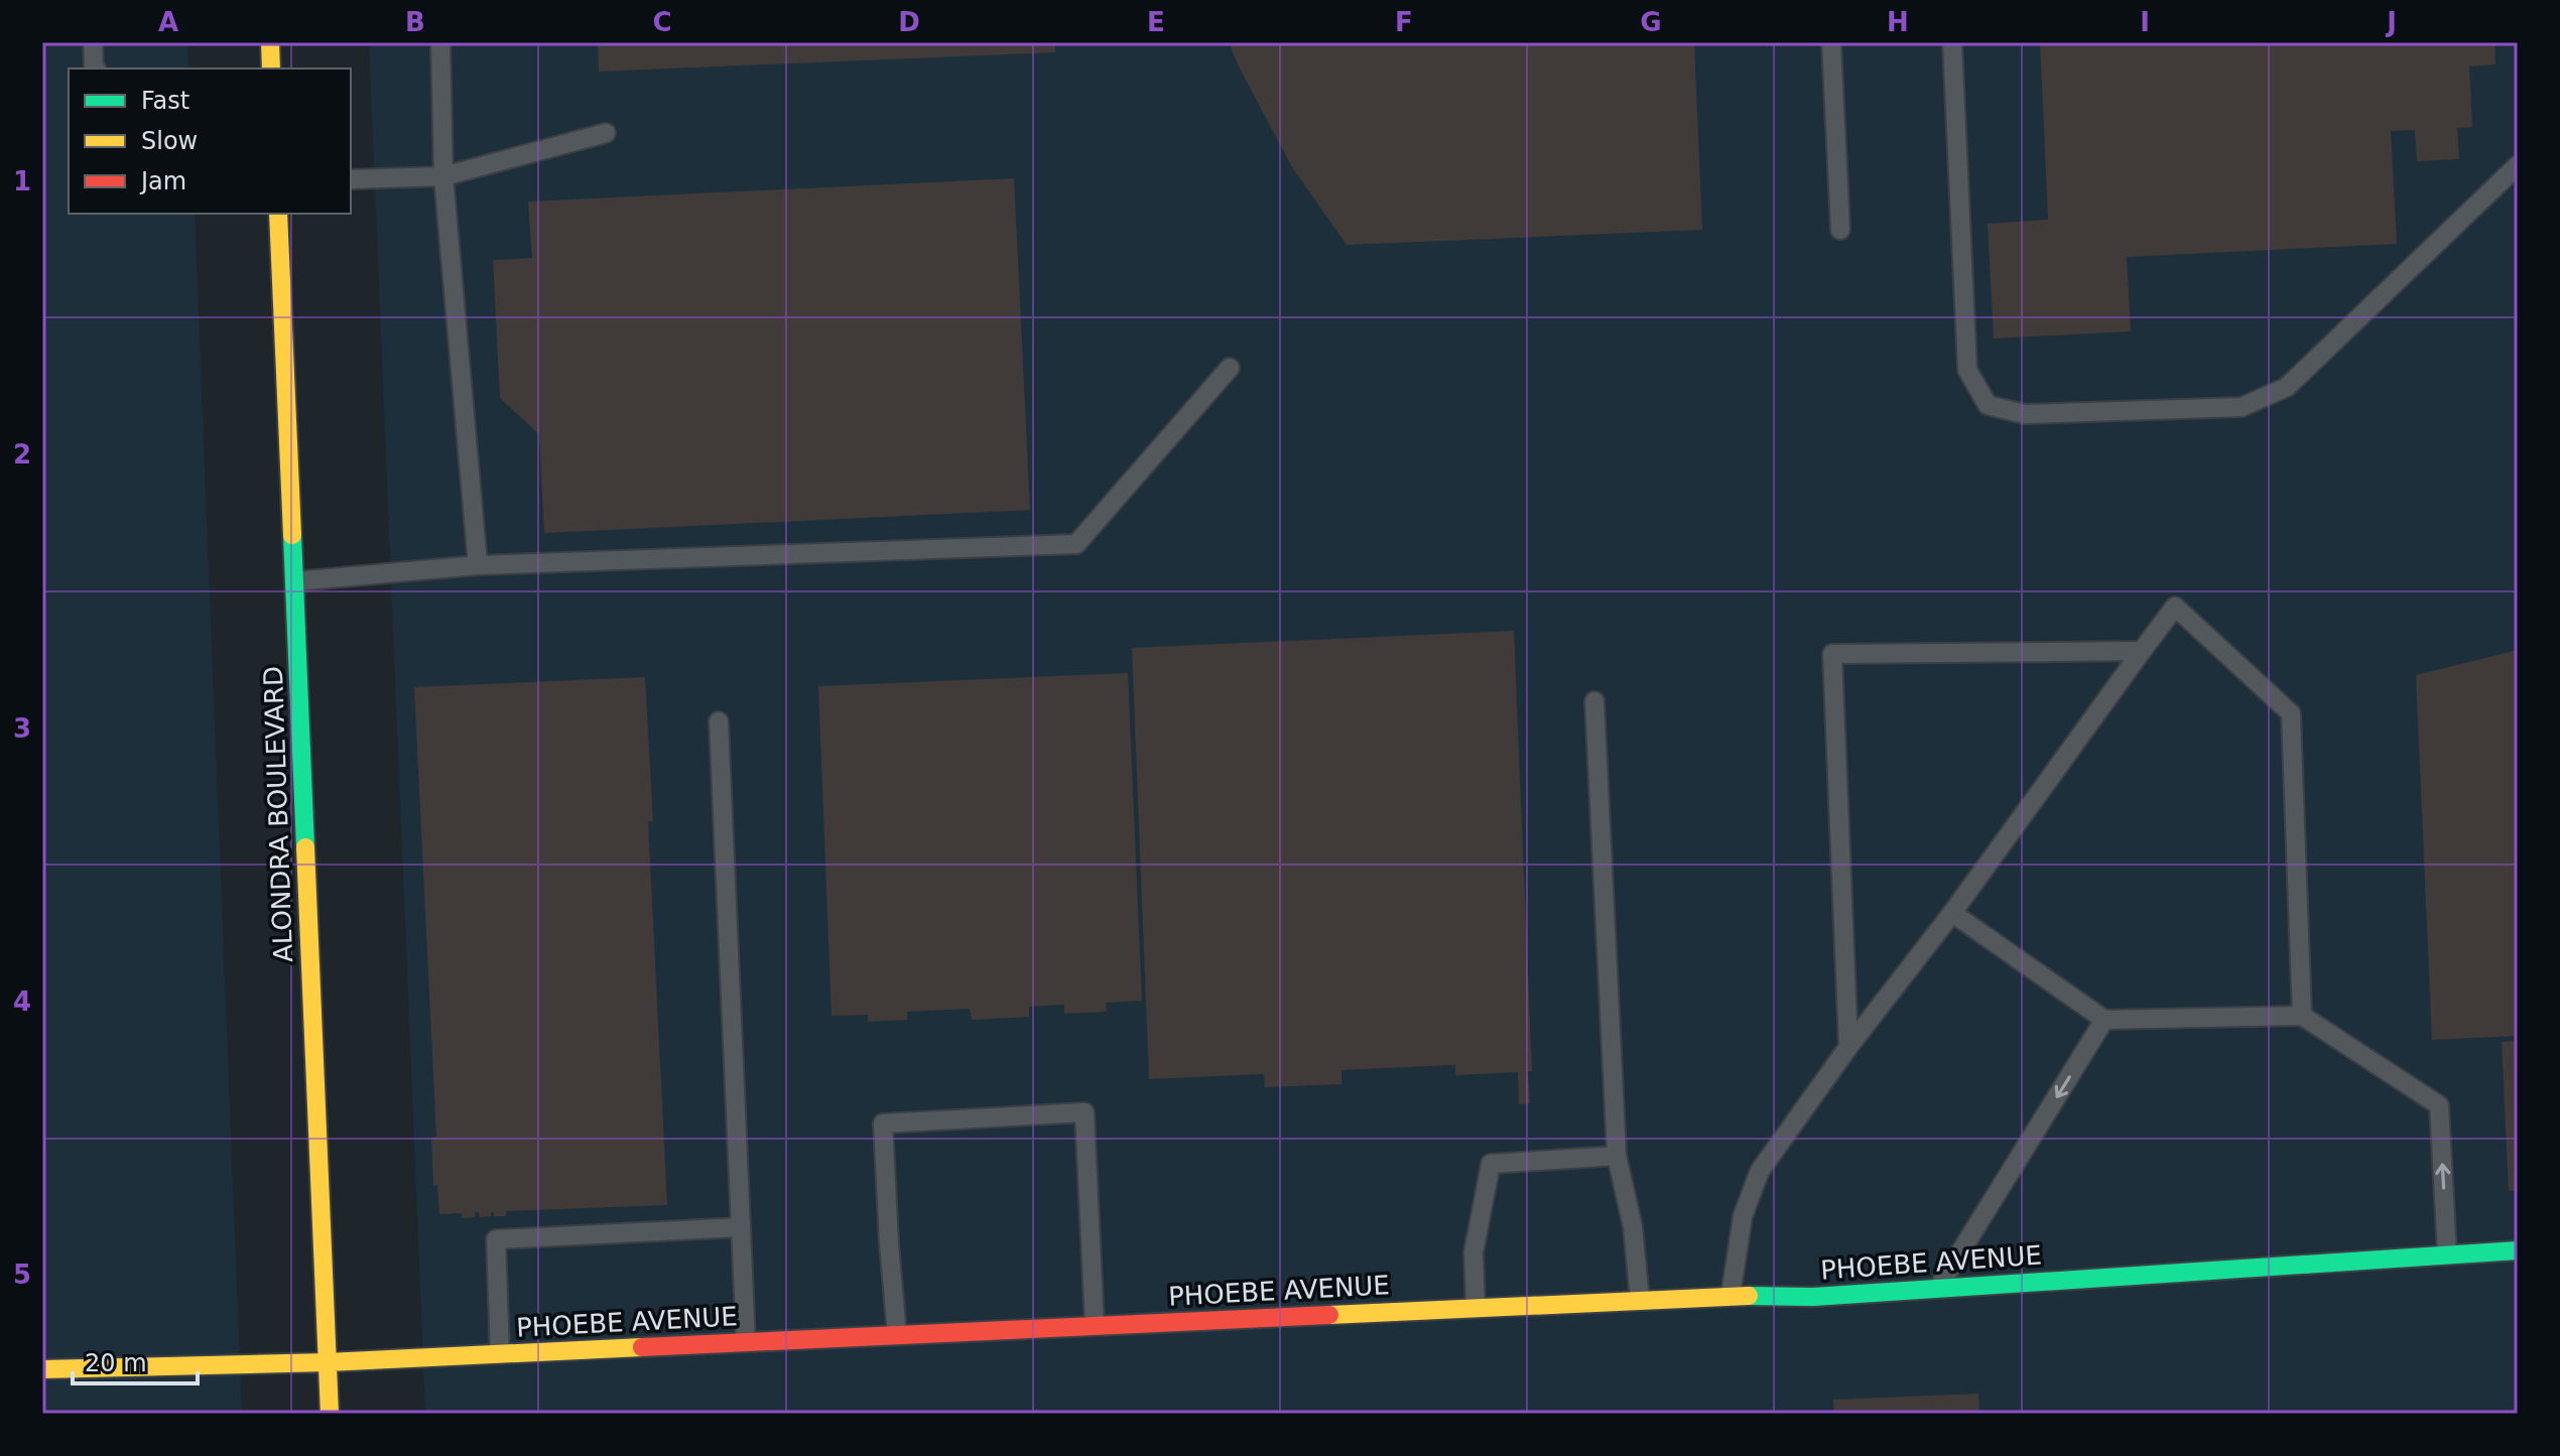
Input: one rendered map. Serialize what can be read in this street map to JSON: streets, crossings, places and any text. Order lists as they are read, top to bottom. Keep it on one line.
{"streets":{"street":["ALONDRA BOULEVARD","PHOEBE AVENUE"]},"crossings":[["ALONDRA BOULEVARD","PHOEBE AVENUE"]],"legend":["Fast","Slow","Jam"],"scale_bar":"20 m","grid":{"columns":["A","B","C","D","E","F","G","H","I","J"],"rows":["1","2","3","4","5"]}}
